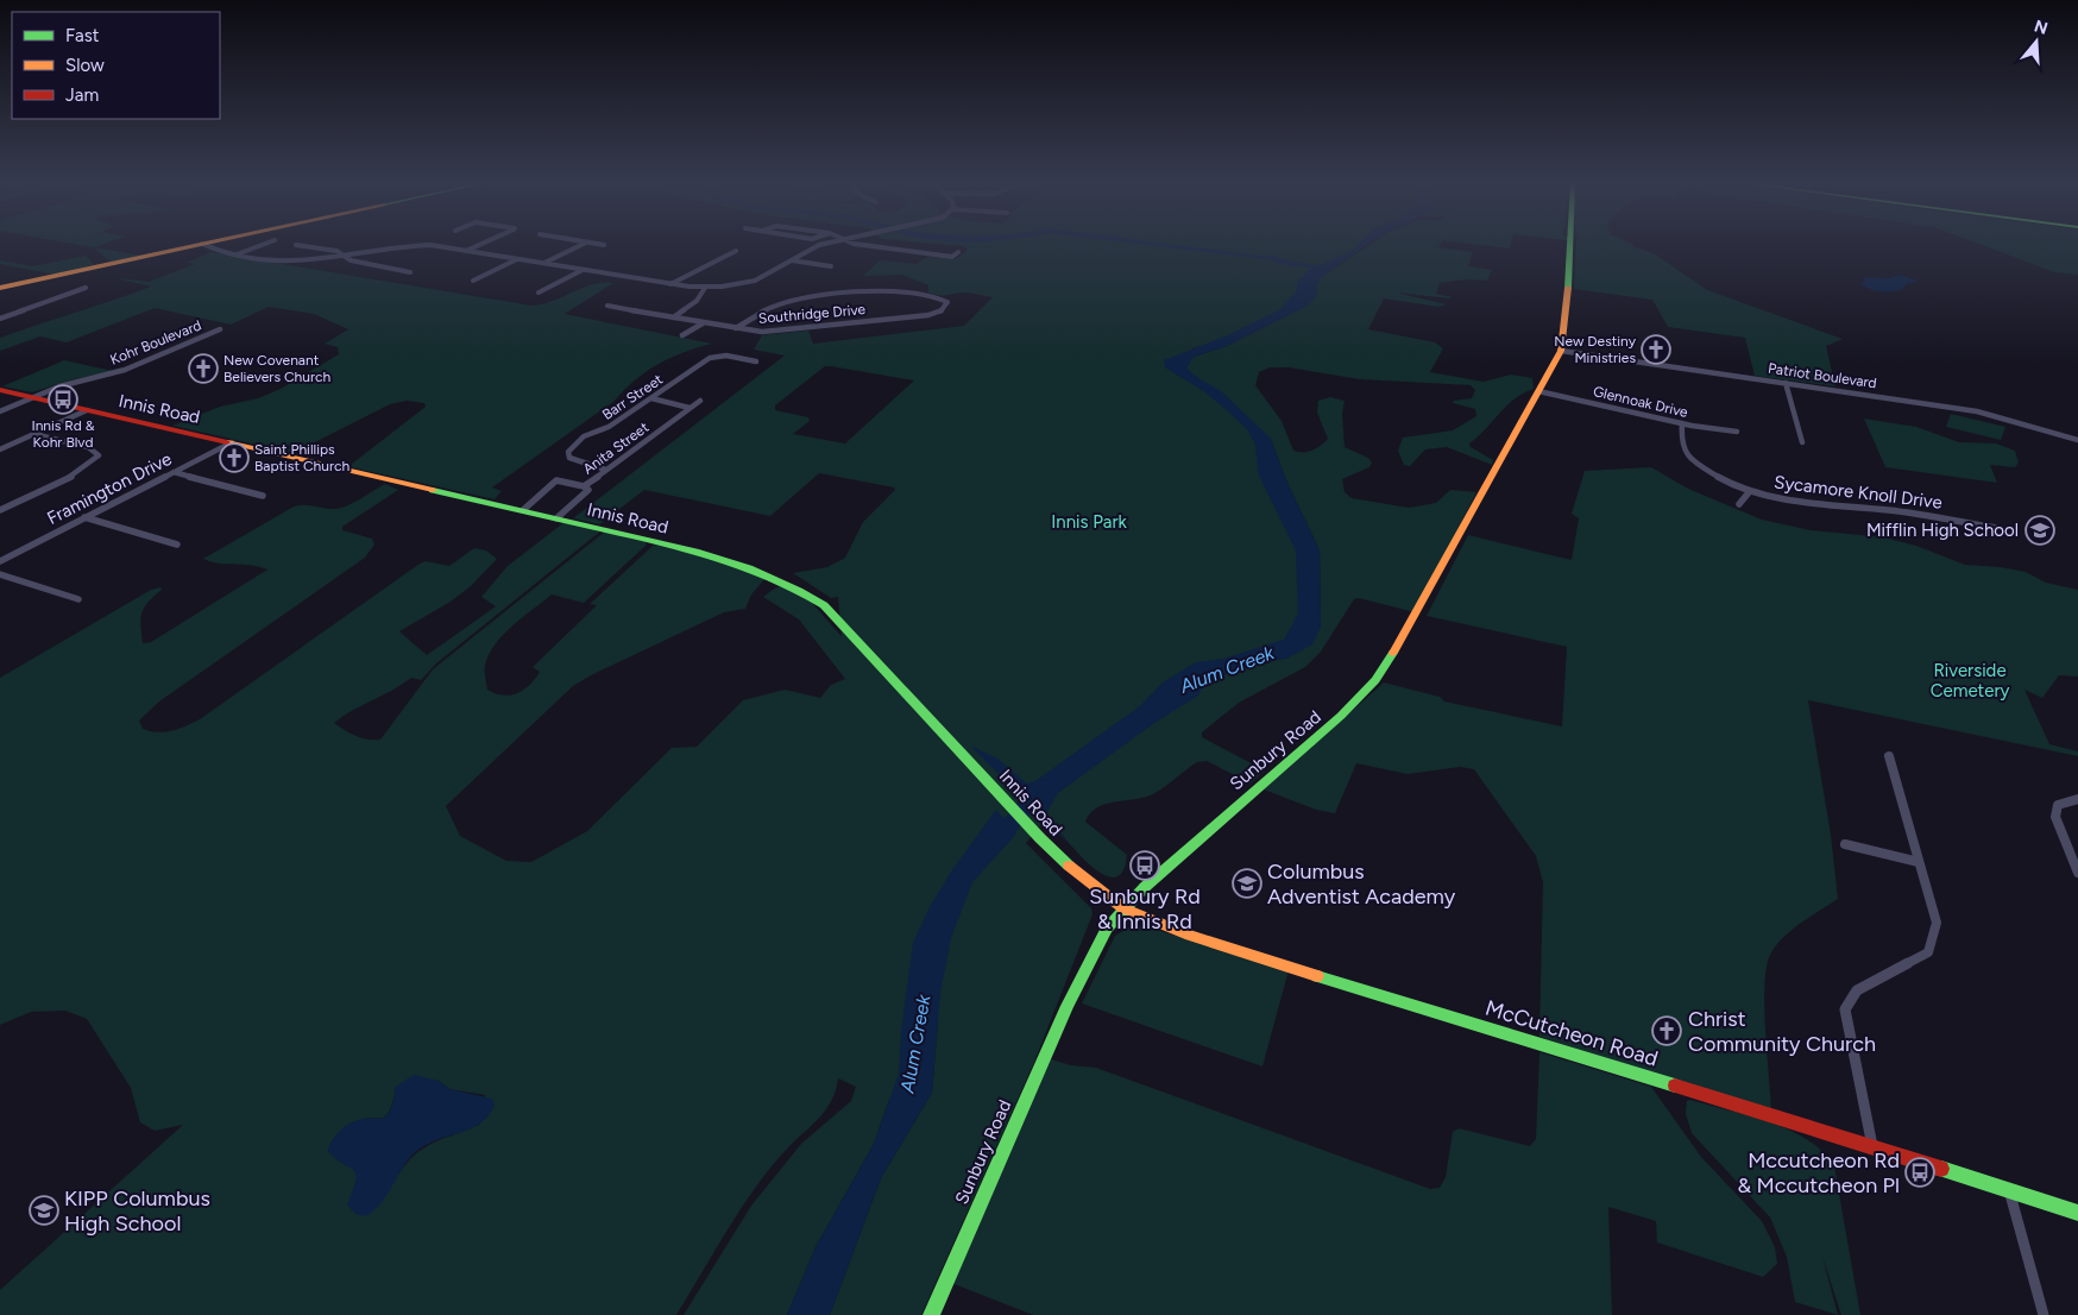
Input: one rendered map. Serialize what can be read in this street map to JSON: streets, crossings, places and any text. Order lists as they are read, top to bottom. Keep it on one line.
{"streets":{"main road":["Innis Road","Sunbury Road","McCutcheon Road"],"street":["Southridge Drive","Kohr Boulevard","Patriot Boulevard","Barr Street","Glennoak Drive","Anita Street","Framington Drive","Sycamore Knoll Drive"]},"crossings":[["Kohr Boulevard","Innis Road"],["Patriot Boulevard","Sunbury Road"],["Barr Street","Anita Street"],["Glennoak Drive","Sycamore Knoll Drive"],["Glennoak Drive","Sunbury Road"],["Innis Road","Anita Street"],["Innis Road","Framington Drive"],["Innis Road","Sunbury Road"],["Innis Road","McCutcheon Road"],["Sunbury Road","McCutcheon Road"]],"water":["Alum Creek"],"parks":["Innis Park","Riverside Cemetery"],"places":{"church":["New Destiny Ministries","New Covenant Believers Church","Saint Phillips Baptist Church","Christ Community Church"],"bus stop":["Innis Rd & Kohr Blvd","Sunbury Rd & Innis Rd","Mccutcheon Rd & Mccutcheon Pl"],"school or university":["Mifflin High School","Columbus Adventist Academy","KIPP Columbus High School"]},"legend":["Fast","Slow","Jam"],"north":"top"}
